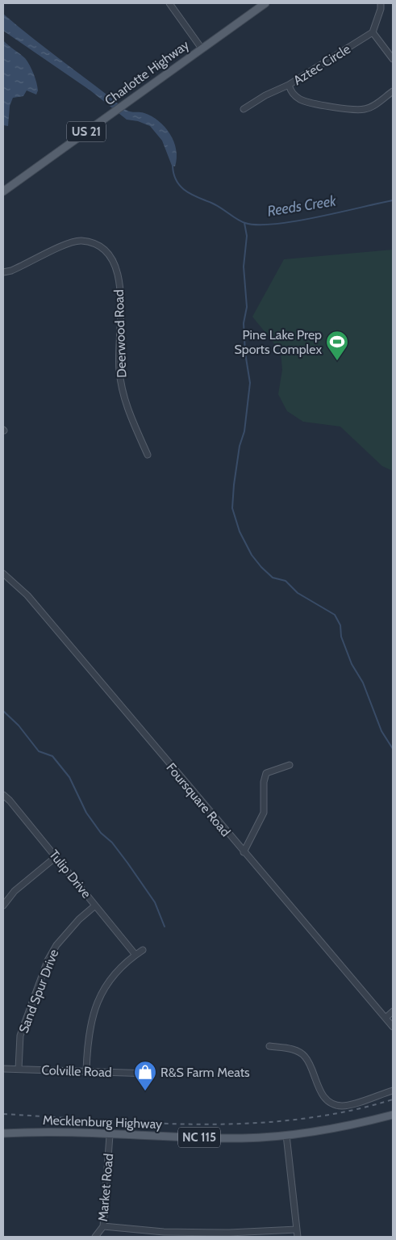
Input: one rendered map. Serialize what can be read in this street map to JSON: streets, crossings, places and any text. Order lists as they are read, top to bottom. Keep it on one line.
{"streets":{"main road":["Charlotte Highway","US 21","Mecklenburg Highway","NC 115"],"street":["Aztec Circle","Deerwood Road","Foursquare Road","Tulip Drive","Sand Spur Drive","Colville Road","Market Road"]},"crossings":[["Tulip Drive","Sand Spur Drive"],["Sand Spur Drive","Colville Road"],["Mecklenburg Highway","Market Road"]],"water":["Reeds Creek"],"places":{"sports":["Pine Lake Prep Sports Complex"],"shop":["R&S Farm Meats"]}}
